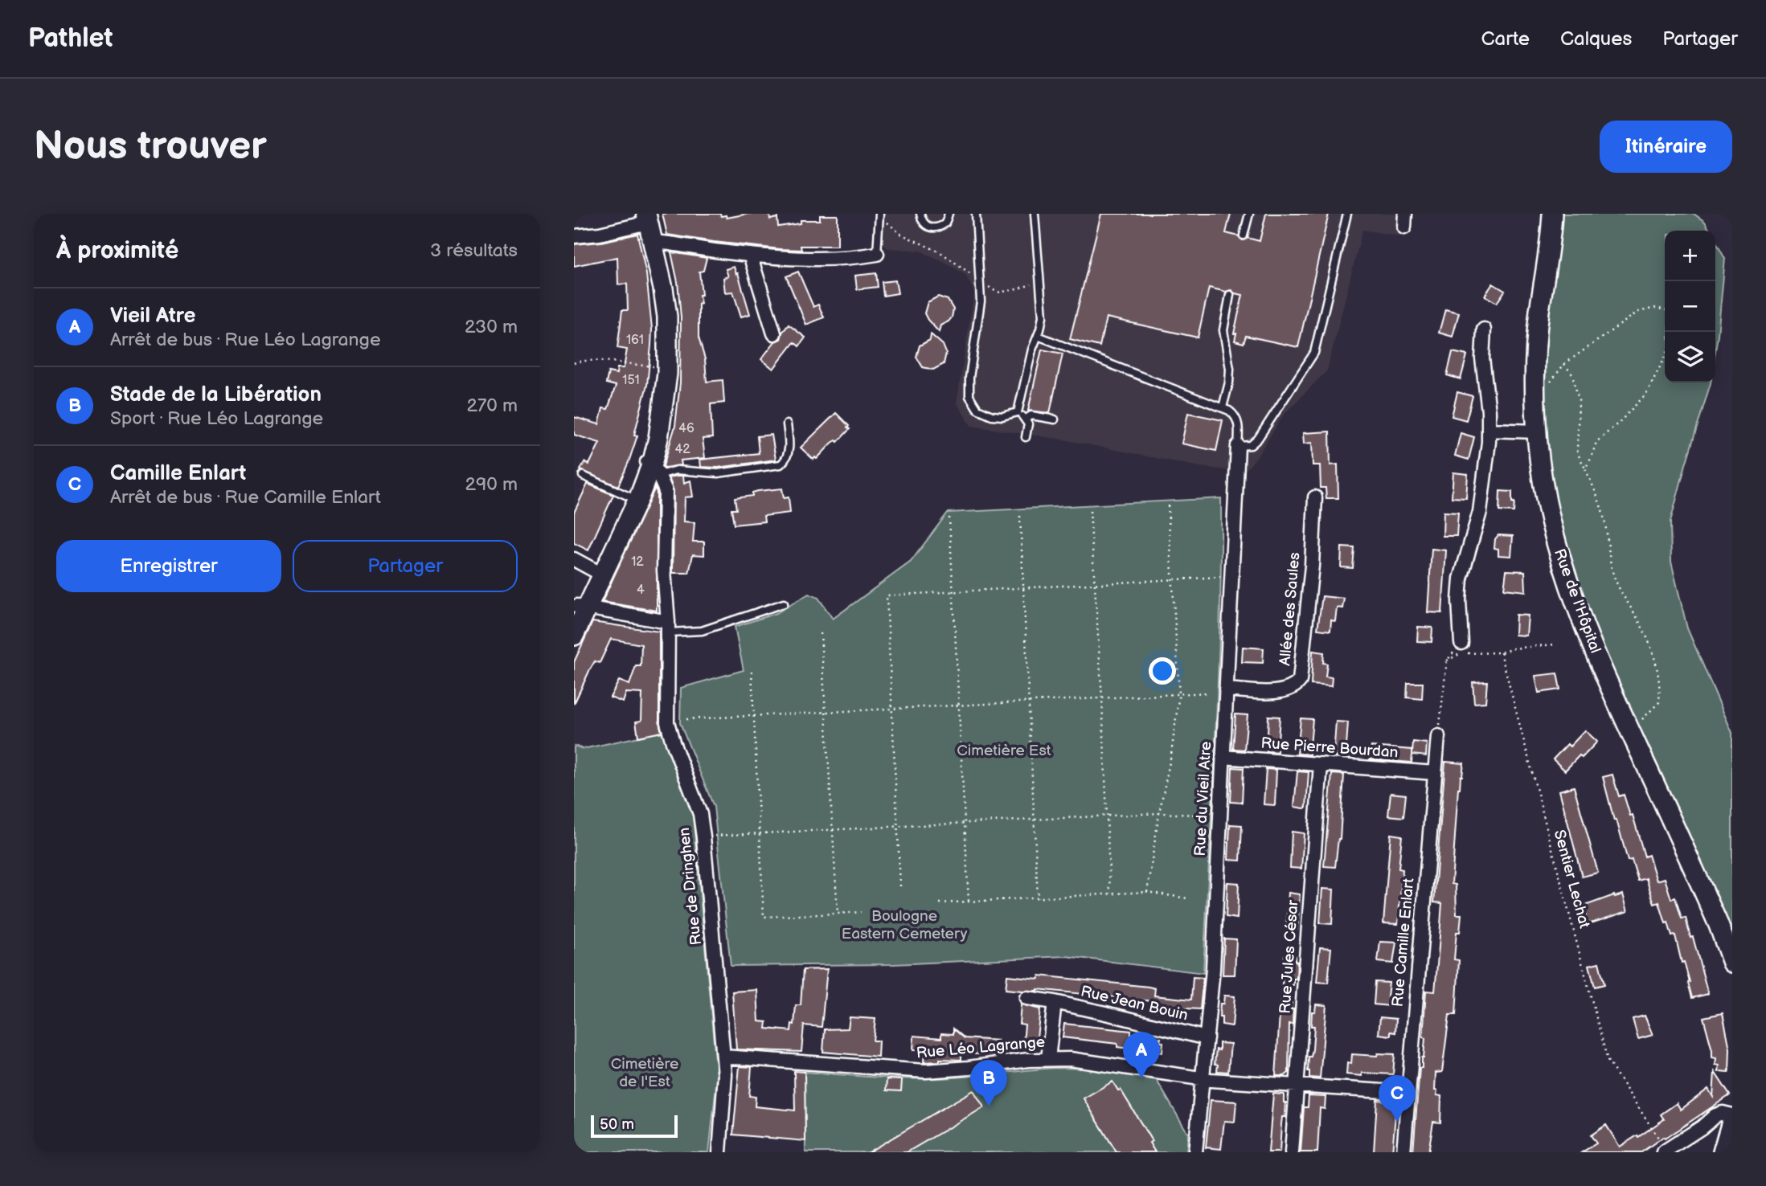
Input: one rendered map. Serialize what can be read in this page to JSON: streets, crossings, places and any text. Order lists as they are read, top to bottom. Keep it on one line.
{"streets":{"street":["Rue de l'Hôpital","Allée des Saules","Rue Pierre Bourdan","Rue du Vieil Atre","Rue de Dringhen","Rue Camille Enlart","Rue Jules César","Rue Jean Bouin","Rue Léo Lagrange"],"path":["Sentier Lechat"]},"crossings":[["Allée des Saules","Rue du Vieil Atre"],["Rue Pierre Bourdan","Rue du Vieil Atre"],["Rue Pierre Bourdan","Rue Camille Enlart"],["Rue Pierre Bourdan","Rue Jules César"],["Rue du Vieil Atre","Rue Jean Bouin"],["Rue du Vieil Atre","Rue Léo Lagrange"],["Rue de Dringhen","Rue Léo Lagrange"],["Rue Camille Enlart","Rue Léo Lagrange"],["Rue Jules César","Rue Léo Lagrange"]],"parks":["Cimetière Est","Boulogne Eastern Cemetery","Cimetière de l'Est"],"house_numbers":["161","151","46","42","12","4"],"scale_bar":"50 m","page":{"header":"Pathlet","nav":["Carte","Calques","Partager"],"buttons":["Itinéraire",["Enregistrer","Partager"]],"title":"Nous trouver","heading":["À proximité","3 résultats"],"map_buttons":["+","−"],"list":[{"mark":"A","name":"Vieil Atre","note":"Arrêt de bus · Rue Léo Lagrange","value":"230 m"},{"mark":"B","name":"Stade de la Libération","note":"Sport · Rue Léo Lagrange","value":"270 m"},{"mark":"C","name":"Camille Enlart","note":"Arrêt de bus · Rue Camille Enlart","value":"290 m"}],"pins":["A","B","C"],"scale":"50 m"}}
